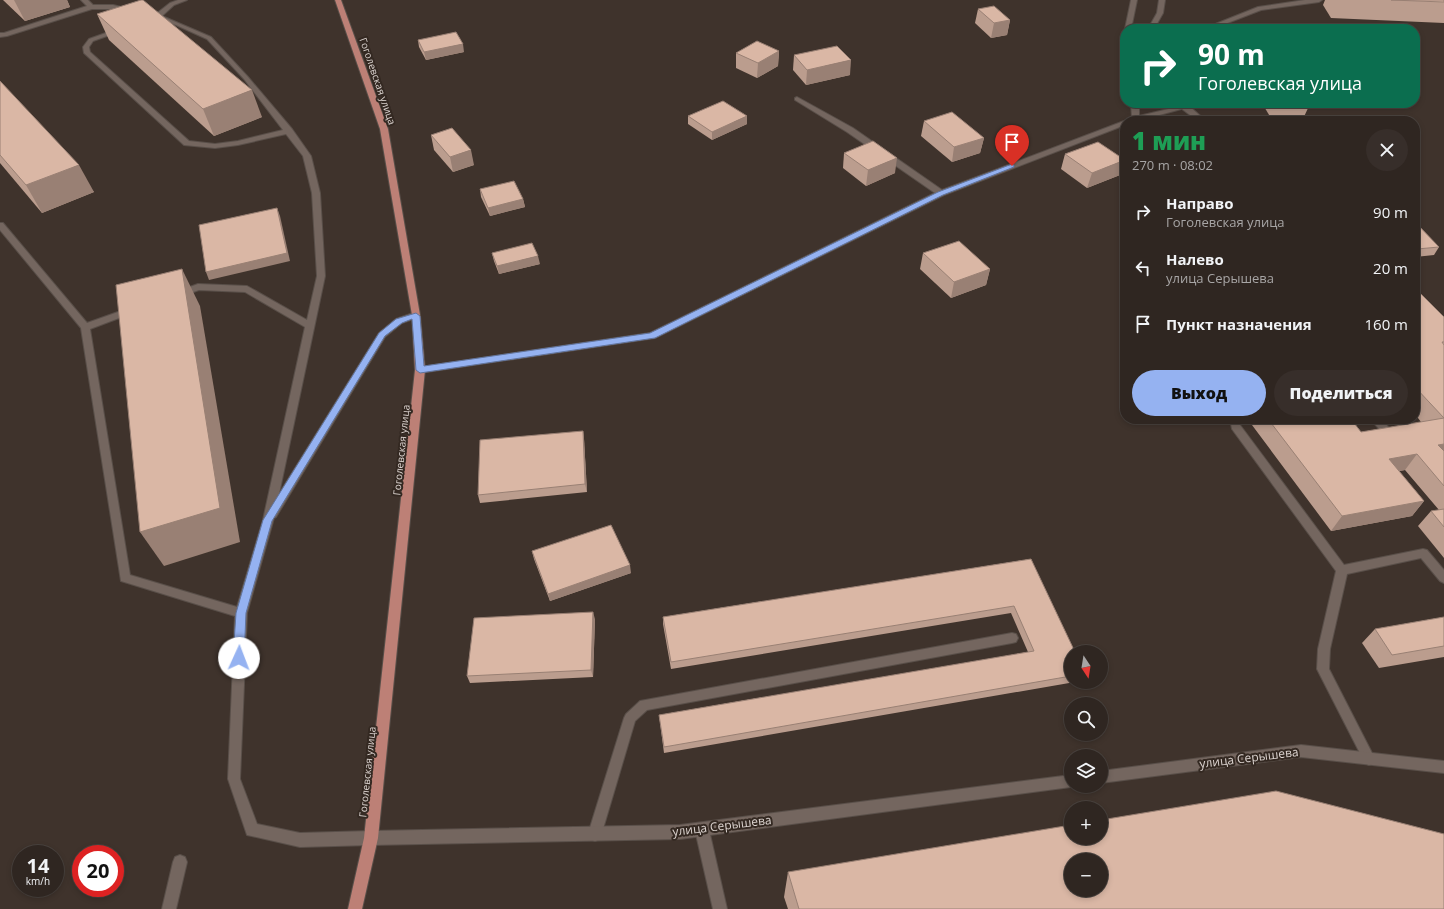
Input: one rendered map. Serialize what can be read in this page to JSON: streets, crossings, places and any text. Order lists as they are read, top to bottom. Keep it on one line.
{"streets":{"main road":["Гоголевская улица"],"street":["улица Серышева"]},"crossings":[["Гоголевская улица","улица Серышева"]],"north":"bottom","page":{"turn":["90 m","Гоголевская улица"],"heading":["1 мин","270 m · 08:02"],"list":[{"name":"Направо","note":"Гоголевская улица","value":"90 m"},{"name":"Налево","note":"улица Серышева","value":"20 m"},{"name":"Пункт назначения","value":"160 m"}],"buttons":["Выход","Поделиться"],"map_buttons":["+","−"],"speed":"14 km/h","limit":"20"}}
